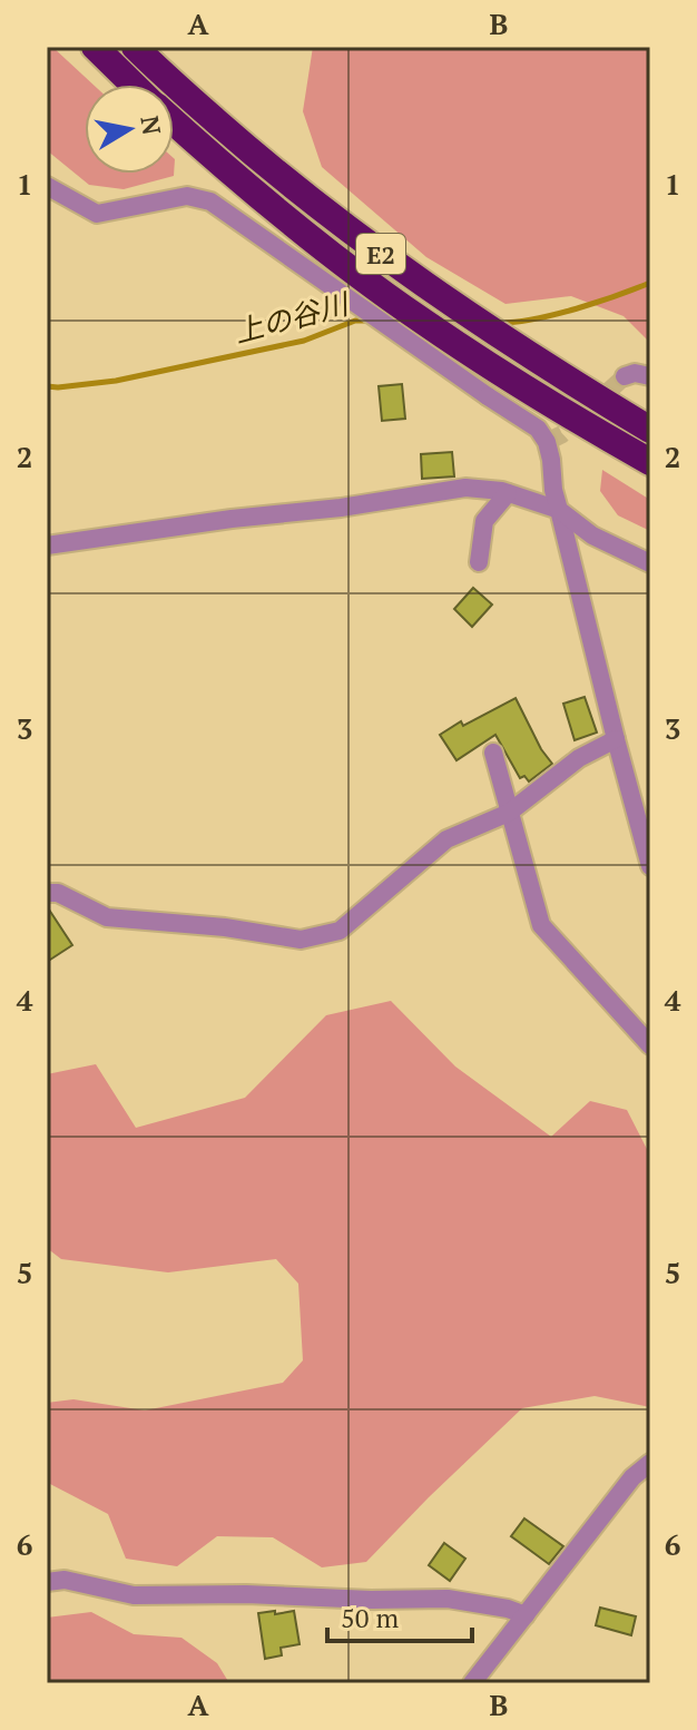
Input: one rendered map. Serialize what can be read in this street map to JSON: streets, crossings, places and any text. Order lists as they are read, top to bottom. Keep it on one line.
{"streets":{"highway":["E2"]},"water":["上の谷川"],"scale_bar":"50 m","north":"right","grid":{"columns":["A","B"],"rows":["1","2","3","4","5","6"]}}
